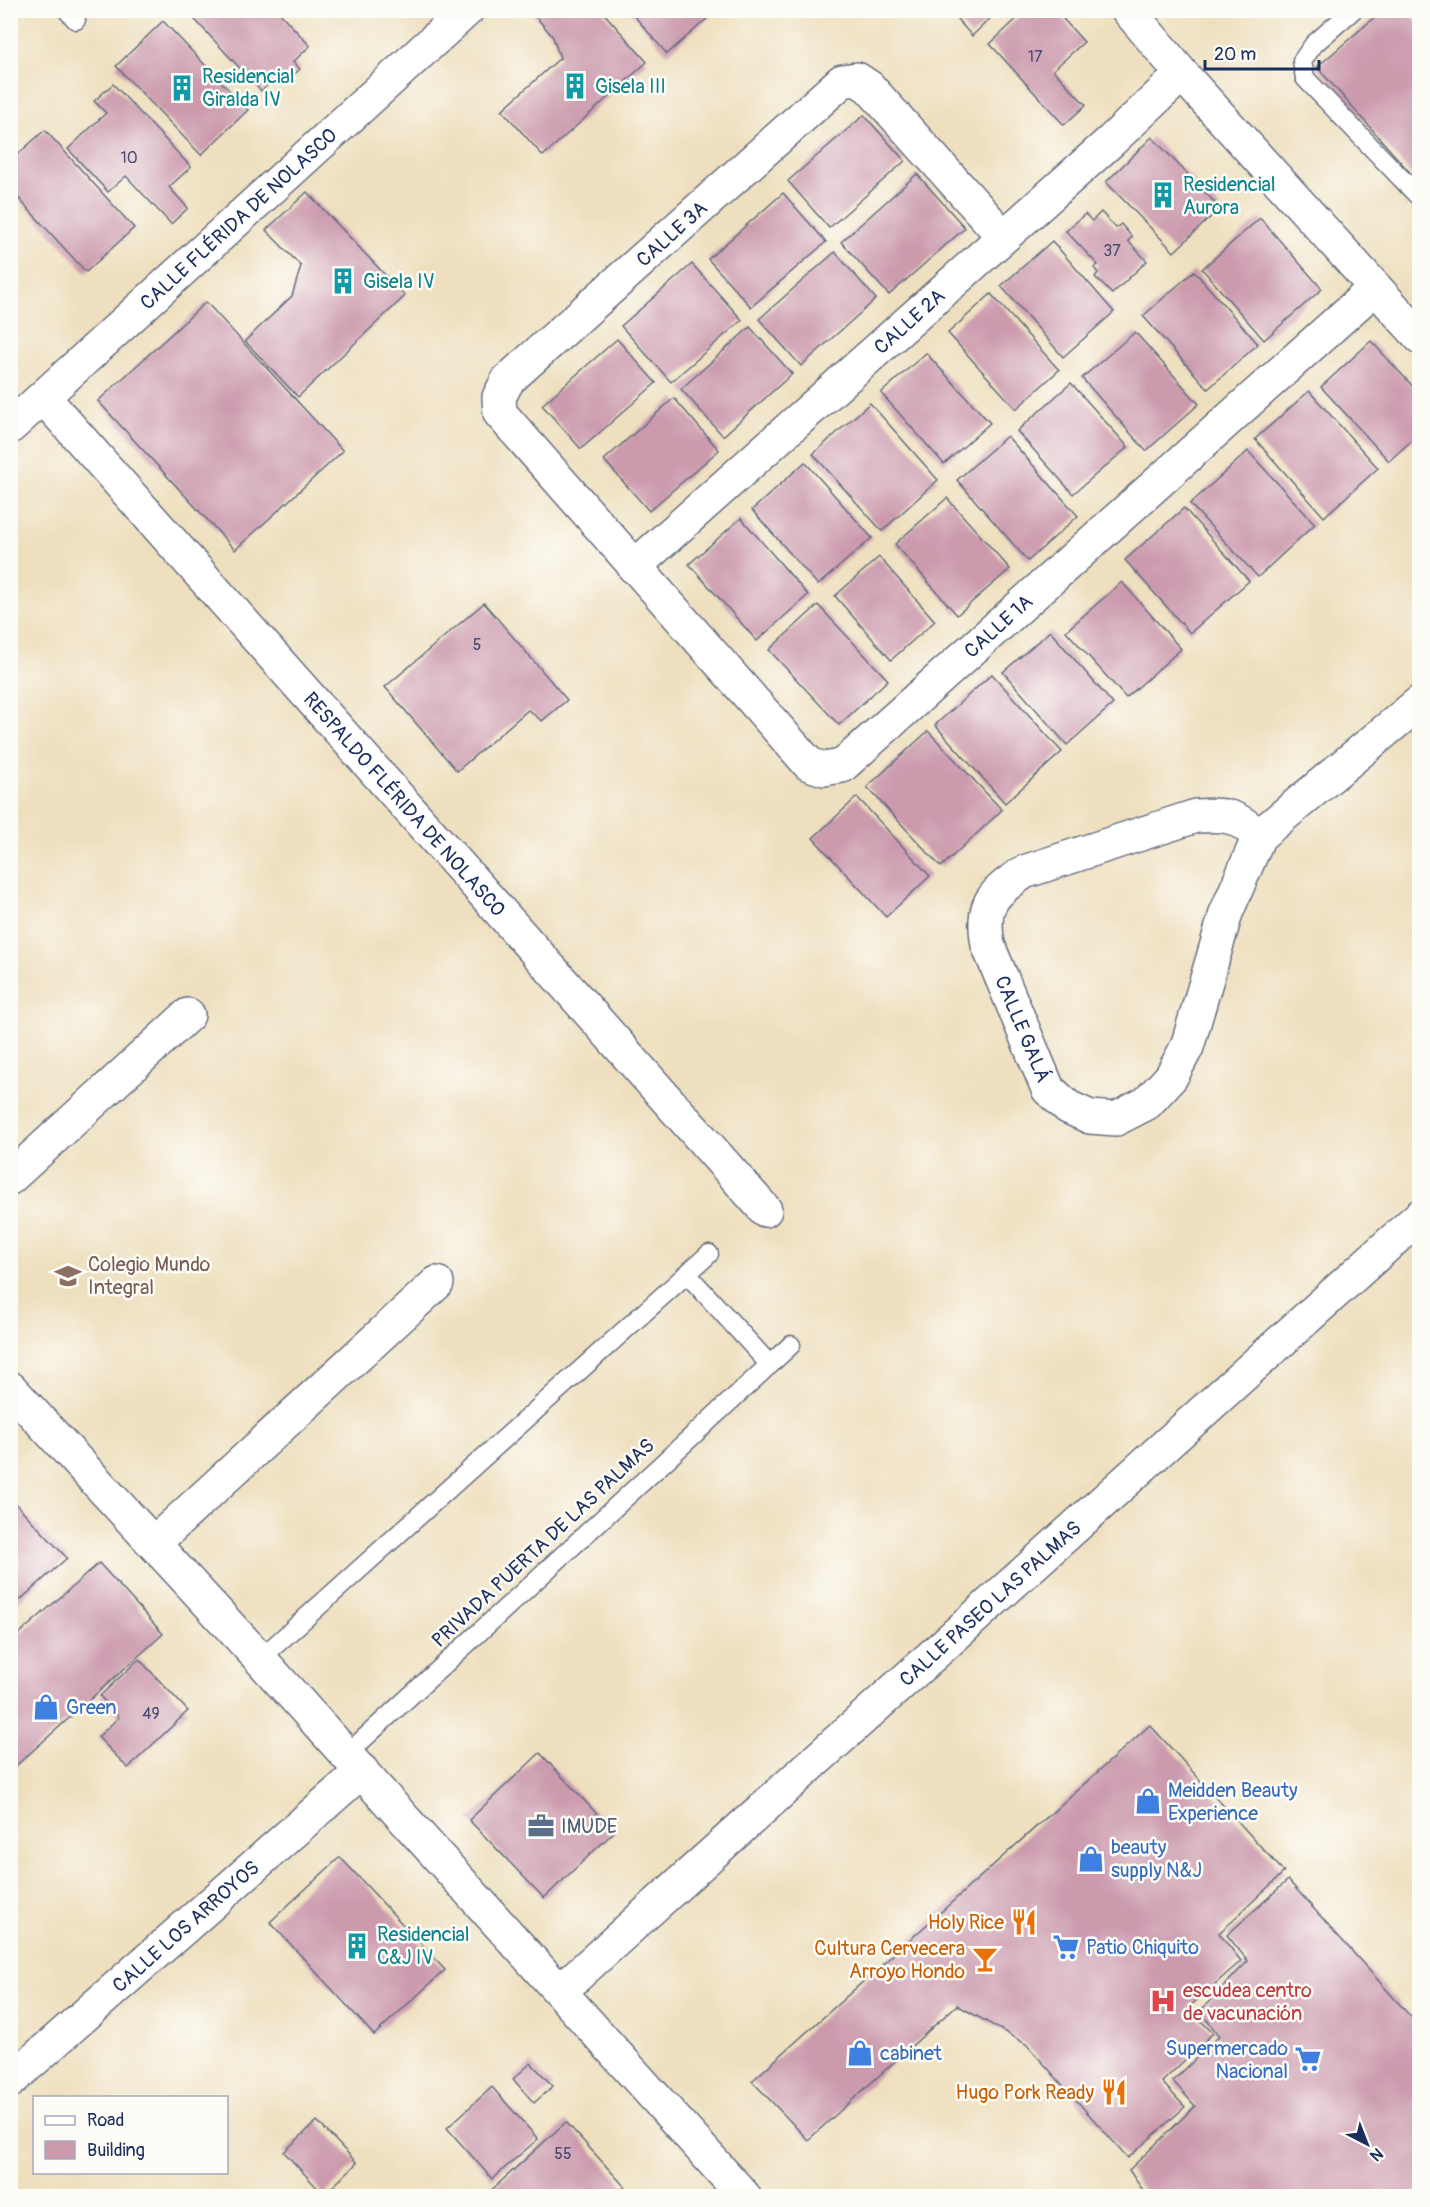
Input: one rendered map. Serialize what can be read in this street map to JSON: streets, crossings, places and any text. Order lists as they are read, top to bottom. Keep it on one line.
{"streets":{"street":["CALLE FLÉRIDA DE NOLASCO","CALLE 3A","CALLE 2A","CALLE 1A","RESPALDO FLÉRIDA DE NOLASCO","CALLE GALÁ","CALLE PASEO LAS PALMAS","CALLE LOS ARROYOS"],"lane":["PRIVADA PUERTA DE LAS PALMAS"]},"crossings":[["CALLE FLÉRIDA DE NOLASCO","RESPALDO FLÉRIDA DE NOLASCO"],["CALLE 3A","CALLE 2A"],["CALLE 3A","CALLE 1A"],["CALLE 2A","CALLE 1A"],["PRIVADA PUERTA DE LAS PALMAS","CALLE LOS ARROYOS"]],"places":{"building":["Gisela III","Residencial Giralda IV","Residencial Aurora","Gisela IV","Residencial C&J IV"],"school or university":["Colegio Mundo Integral"],"shop":["Green","Meidden Beauty Experience","beauty supply N&J","cabinet"],"office":["IMUDE"],"restaurant":["Holy Rice","Hugo Pork Ready"],"supermarket":["Patio Chiquito","Supermercado Nacional"],"bar":["Cultura Cervecera Arroyo Hondo"],"hospital":["escudea centro de vacunación"]},"house_numbers":["17","10","37","5","49","55"],"legend":["Road","Building"],"scale_bar":"20 m","north":"bottom right"}
